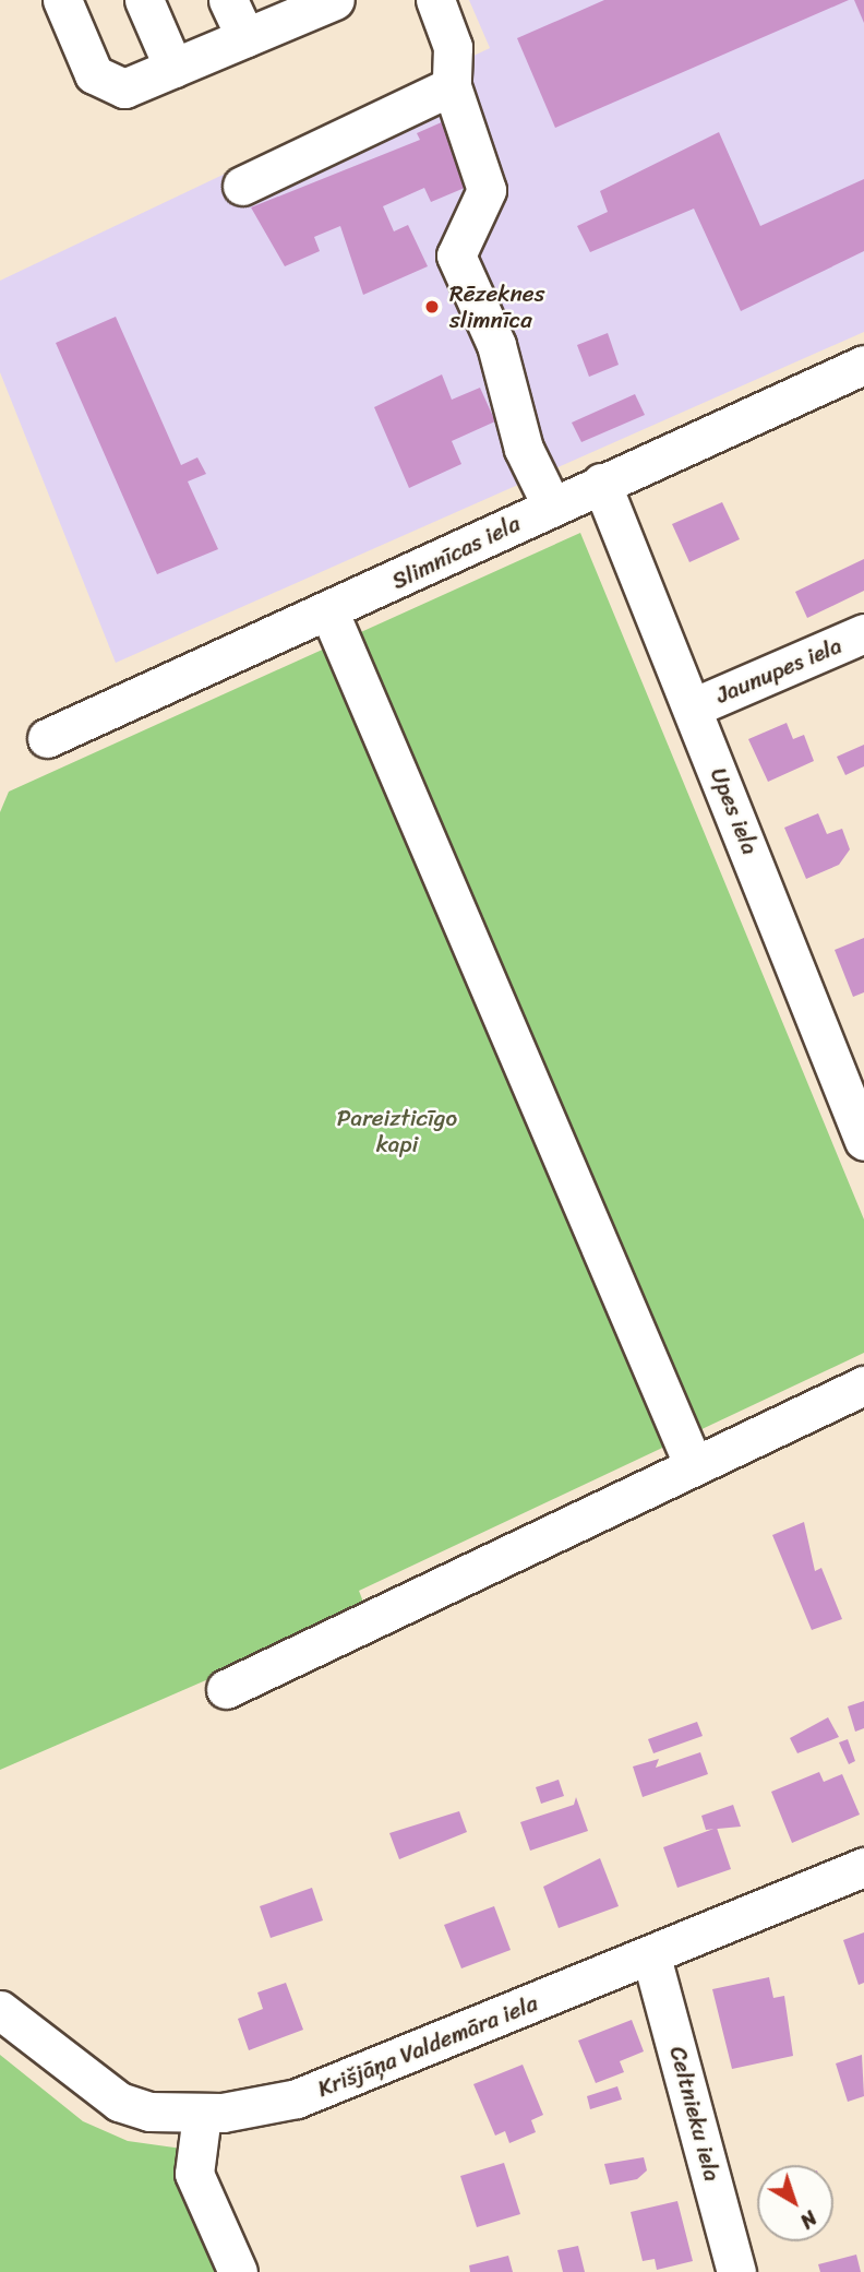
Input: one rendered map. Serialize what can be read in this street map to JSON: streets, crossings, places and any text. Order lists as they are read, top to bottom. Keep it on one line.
{"streets":{"street":["Slimnīcas iela","Jaunupes iela","Upes iela","Krišjāņa Valdemāra iela","Celtnieku iela"]},"crossings":[["Slimnīcas iela","Upes iela"],["Jaunupes iela","Upes iela"],["Krišjāņa Valdemāra iela","Celtnieku iela"]],"parks":["Pareizticīgo kapi"],"places":["Rēzeknes slimnīca"],"north":"bottom right"}
